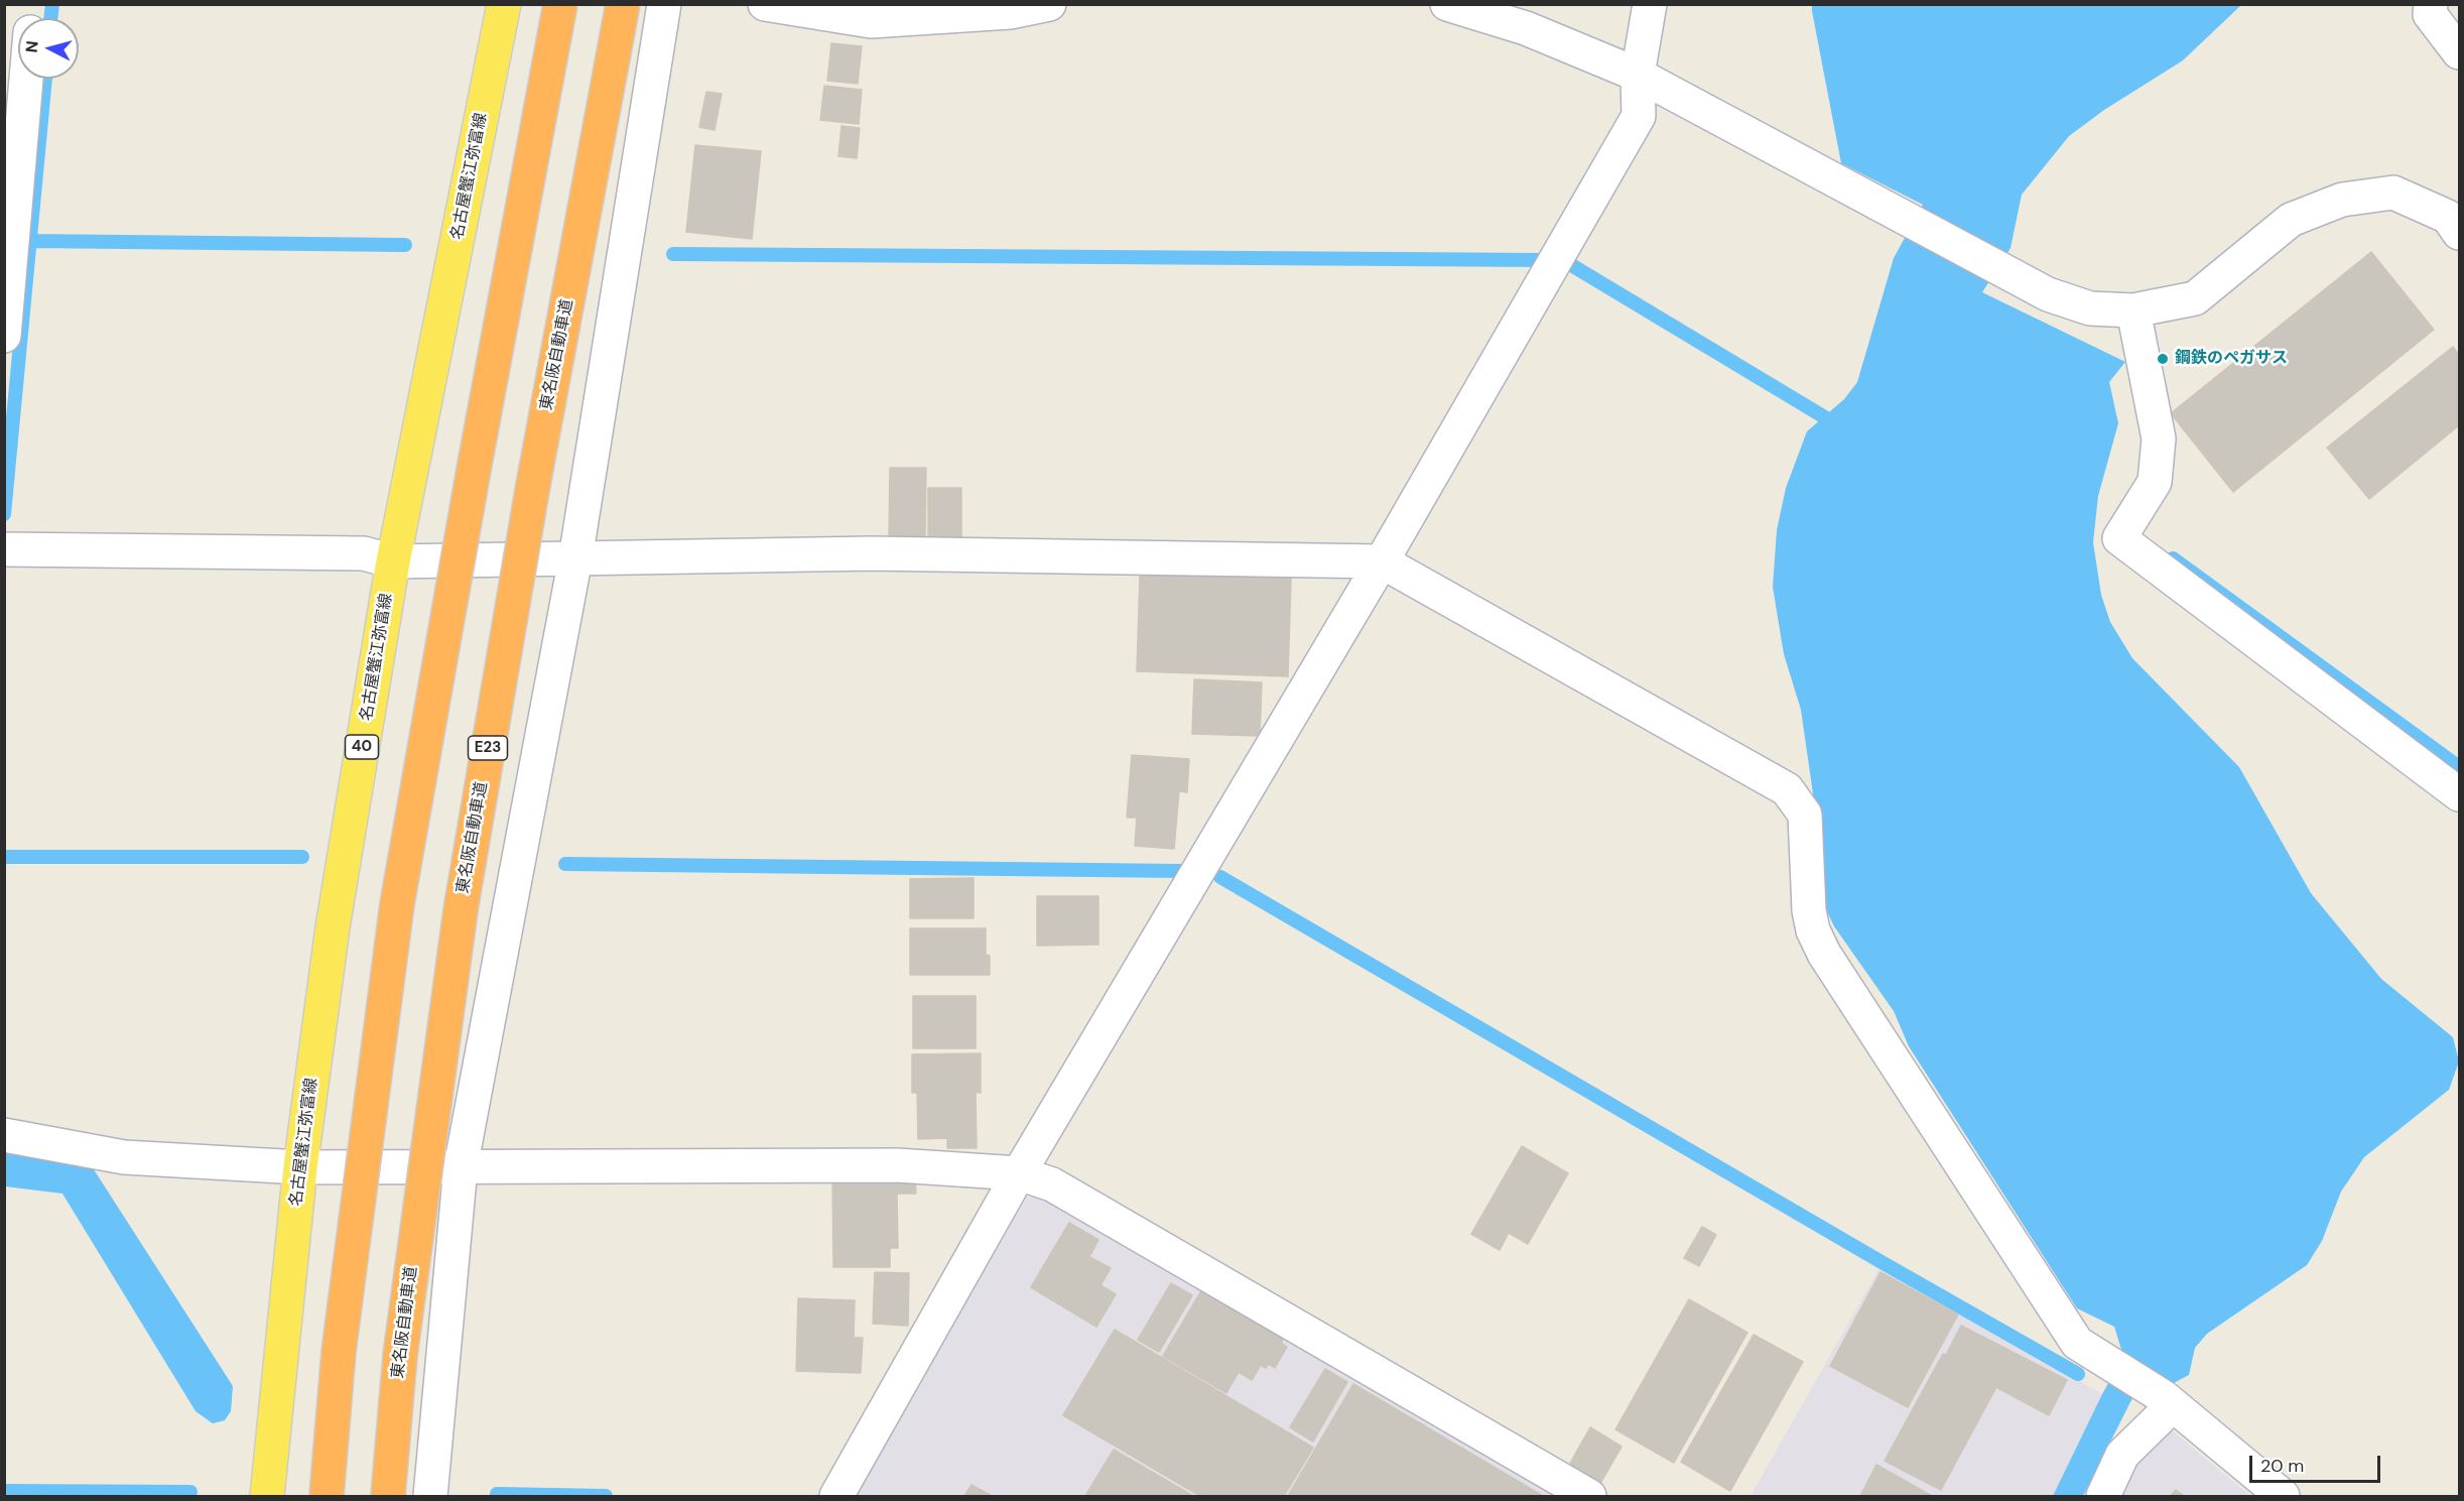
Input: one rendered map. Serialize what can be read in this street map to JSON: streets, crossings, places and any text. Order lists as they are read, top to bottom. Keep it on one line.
{"streets":{"highway":["東名阪自動車道","E23"],"main road":["名古屋蟹江弥富線","40"]},"places":["鋼鉄のペガサス"],"scale_bar":"20 m","north":"left"}
